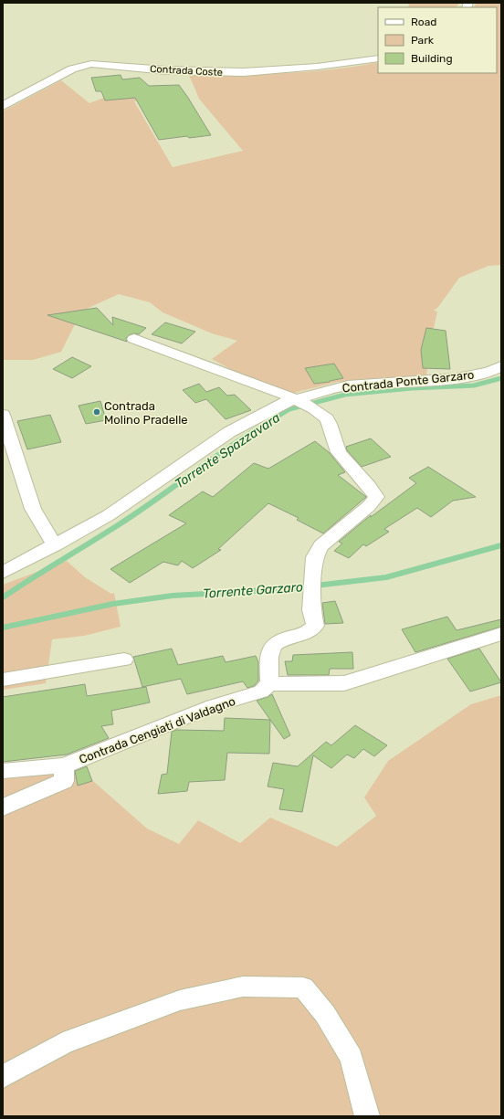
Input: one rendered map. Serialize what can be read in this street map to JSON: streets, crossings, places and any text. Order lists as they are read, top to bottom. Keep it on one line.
{"streets":{"street":["Contrada Coste","Contrada Ponte Garzaro","Contrada Cengiati di Valdagno"]},"water":["Torrente Spazzavara","Torrente Garzaro"],"places":["Contrada Molino Pradelle"],"legend":["Road","Park","Building"]}
